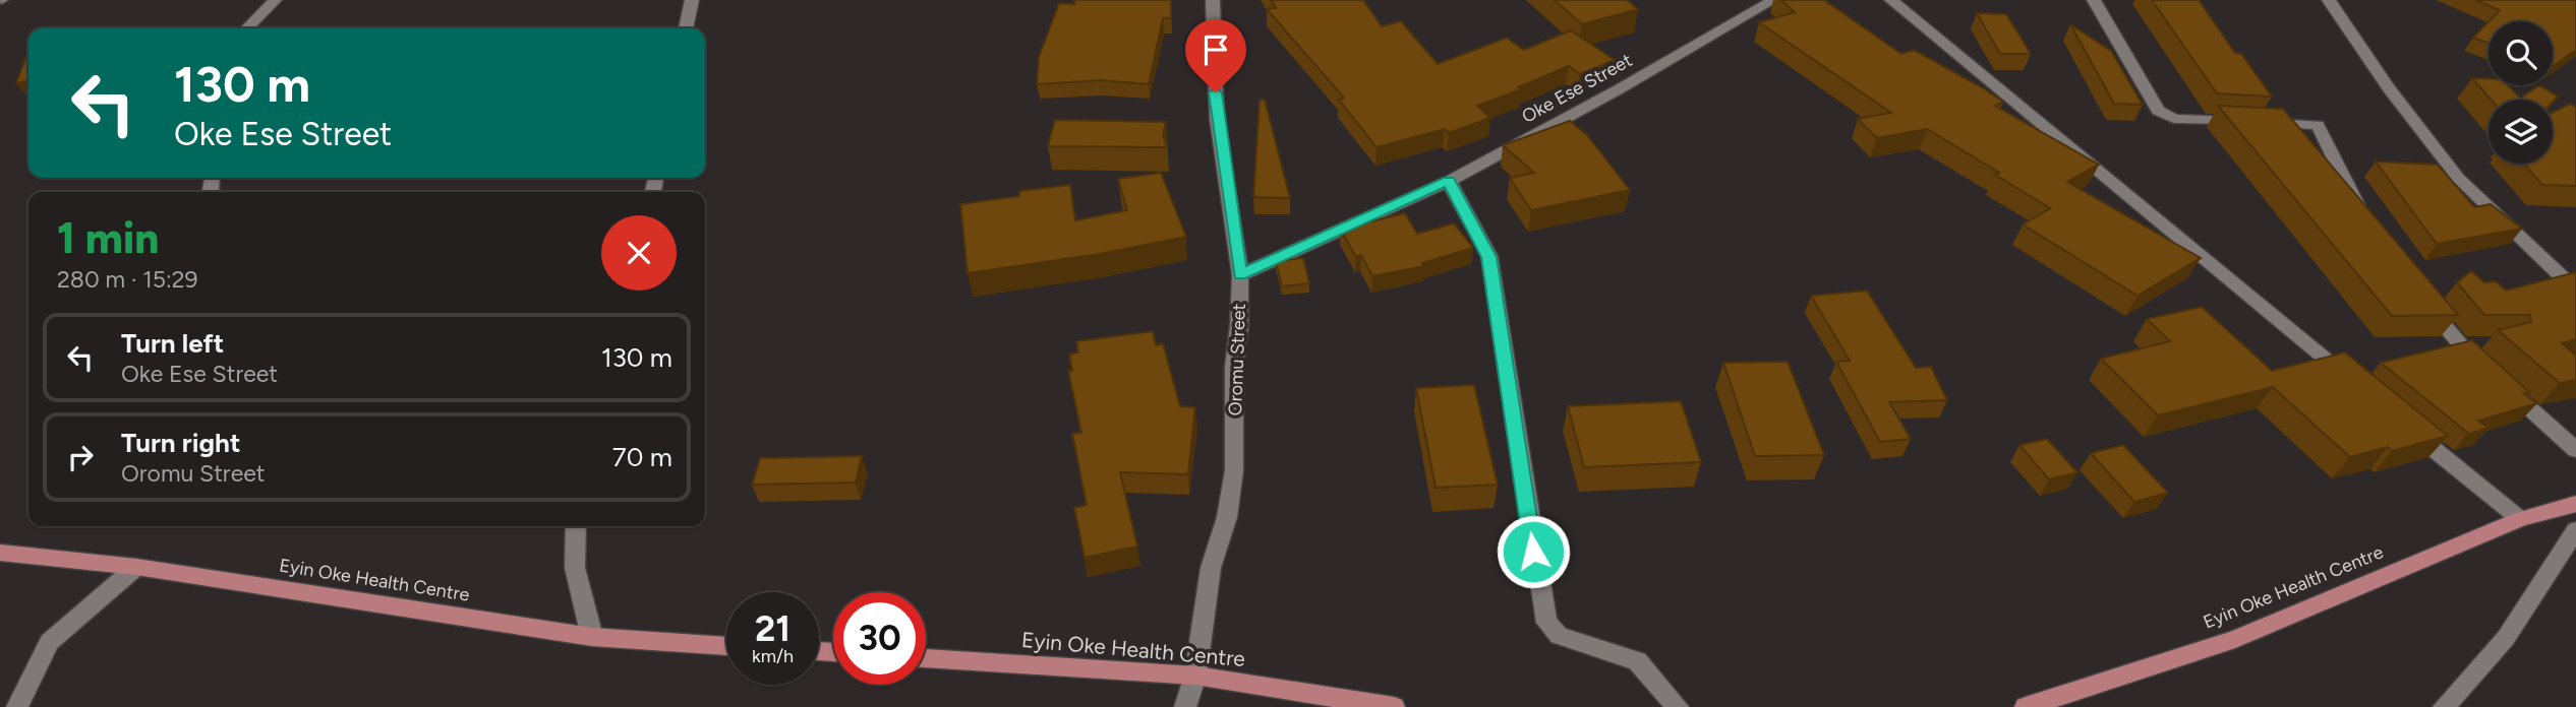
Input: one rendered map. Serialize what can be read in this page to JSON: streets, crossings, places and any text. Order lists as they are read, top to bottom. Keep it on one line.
{"streets":{"main road":["Eyin Oke Health Centre"],"street":["Oke Ese Street","Oromu Street"]},"crossings":[["Oke Ese Street","Oromu Street"],["Oromu Street","Eyin Oke Health Centre"]],"page":{"turn":["130 m","Oke Ese Street"],"heading":["1 min","280 m · 15:29"],"list":[{"name":"Turn left","note":"Oke Ese Street","value":"130 m"},{"name":"Turn right","note":"Oromu Street","value":"70 m"}],"speed":"21 km/h","limit":"30"}}
